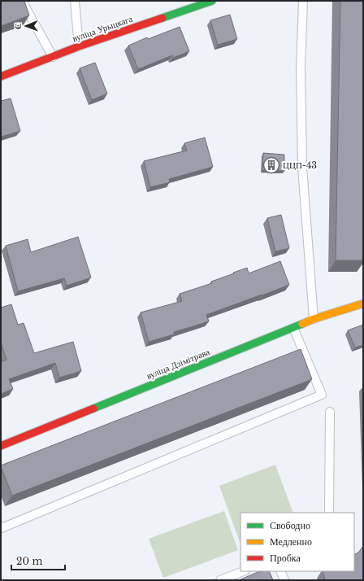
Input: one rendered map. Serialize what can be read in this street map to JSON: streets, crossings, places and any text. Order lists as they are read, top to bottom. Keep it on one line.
{"streets":{"street":["вуліца Урыцкага","вуліца Дзімітрава"]},"places":{"building":["ЦЦП-43"]},"legend":["Свободно","Медленно","Пробка"],"scale_bar":"20 m","north":"left"}
